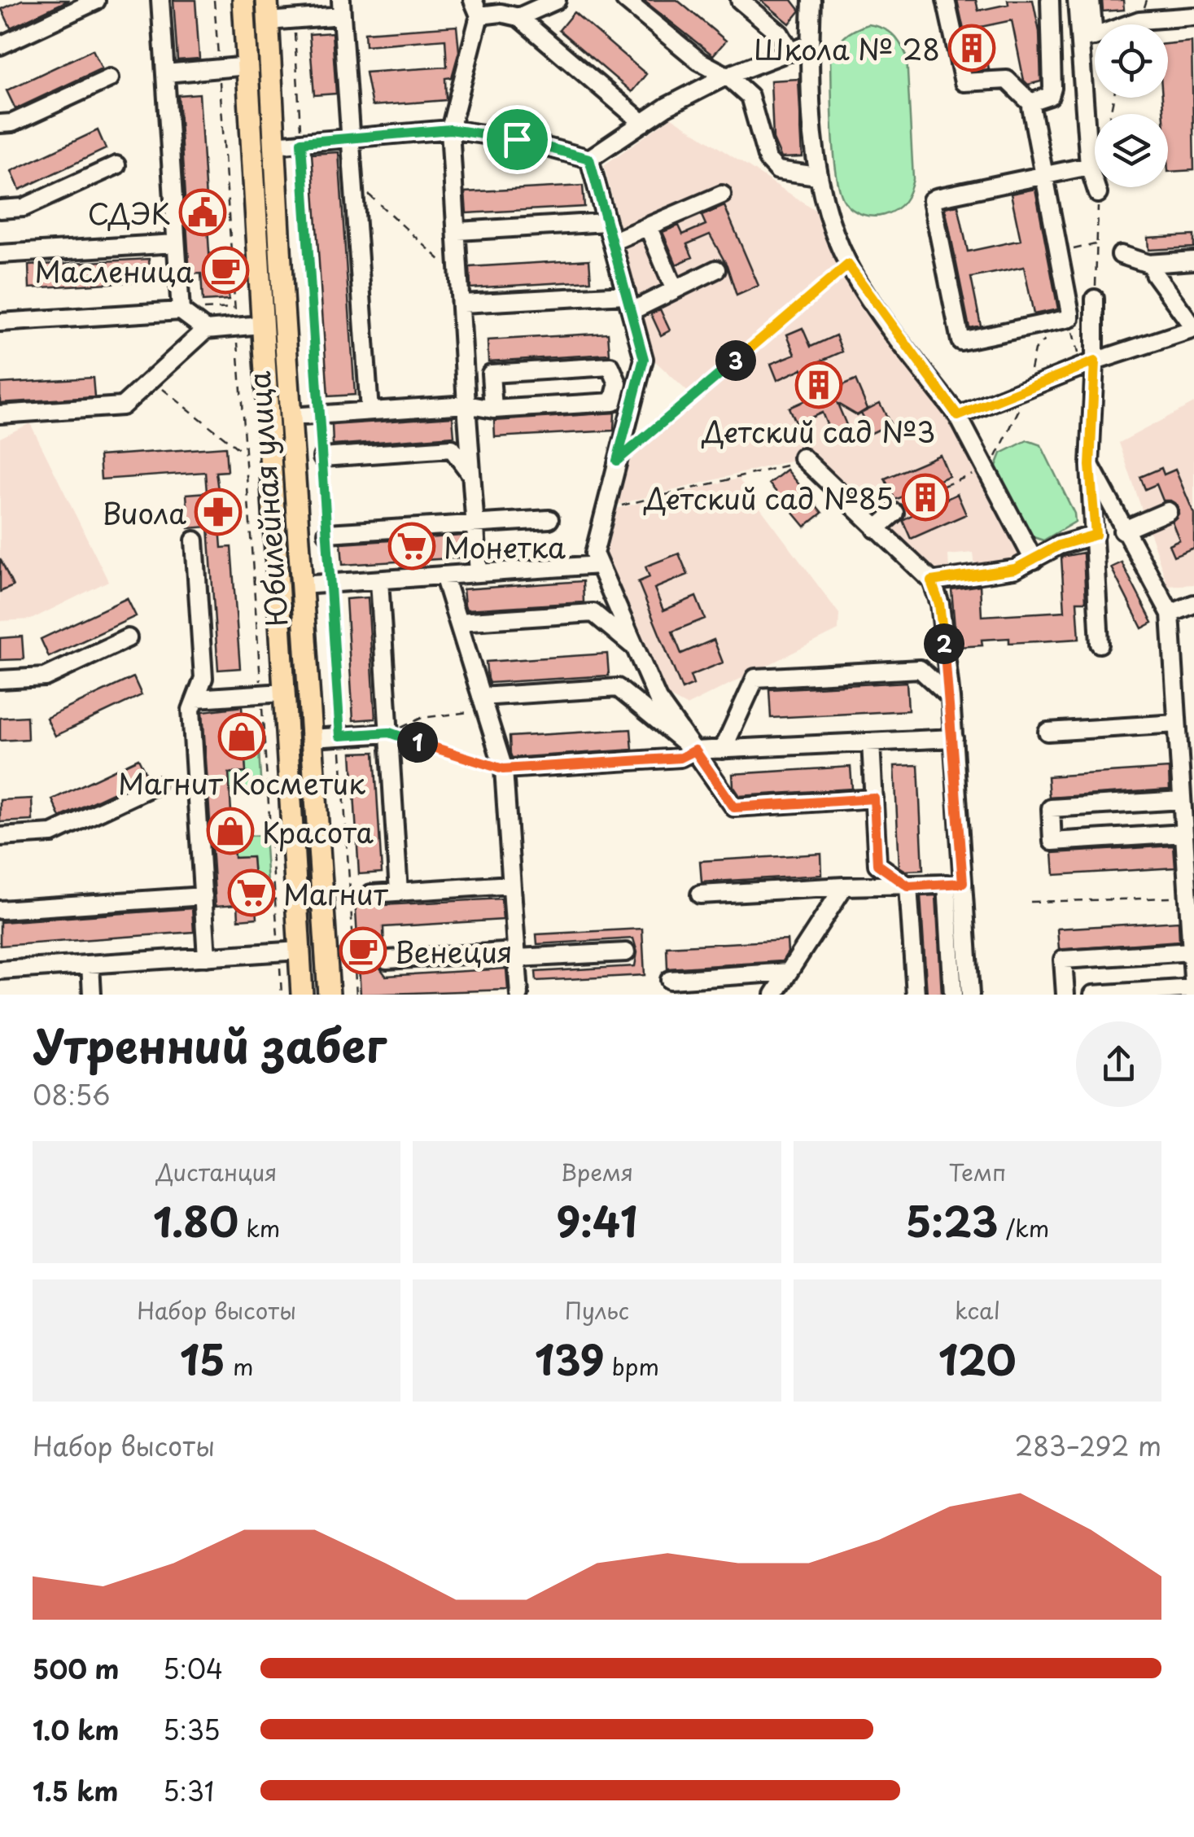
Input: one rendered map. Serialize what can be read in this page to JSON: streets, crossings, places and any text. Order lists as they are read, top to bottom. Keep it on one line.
{"streets":{"main road":["Юбилейная улица"]},"places":{"building":["Школа № 28","Детский сад №3","Детский сад №85"],"public building":["СДЭК"],"cafe":["Масленица","Венеция"],"pharmacy":["Виола"],"supermarket":["Монетка","Магнит"],"shop":["Магнит Косметик","Красота"]},"page":{"pins":["3","2","1"],"heading":["Утренний забег","08:56"],"stats":[["Дистанция","1.80 km"],["Время","9:41"],["Темп","5:23 /km"],["Набор высоты","15 m"],["Пульс","139 bpm"],["kcal","120"]],"chart":["Набор высоты","283–292 m"],"list":[{"name":"500 m","note":"5:04"},{"name":"1.0 km","note":"5:35"},{"name":"1.5 km","note":"5:31"}]}}
